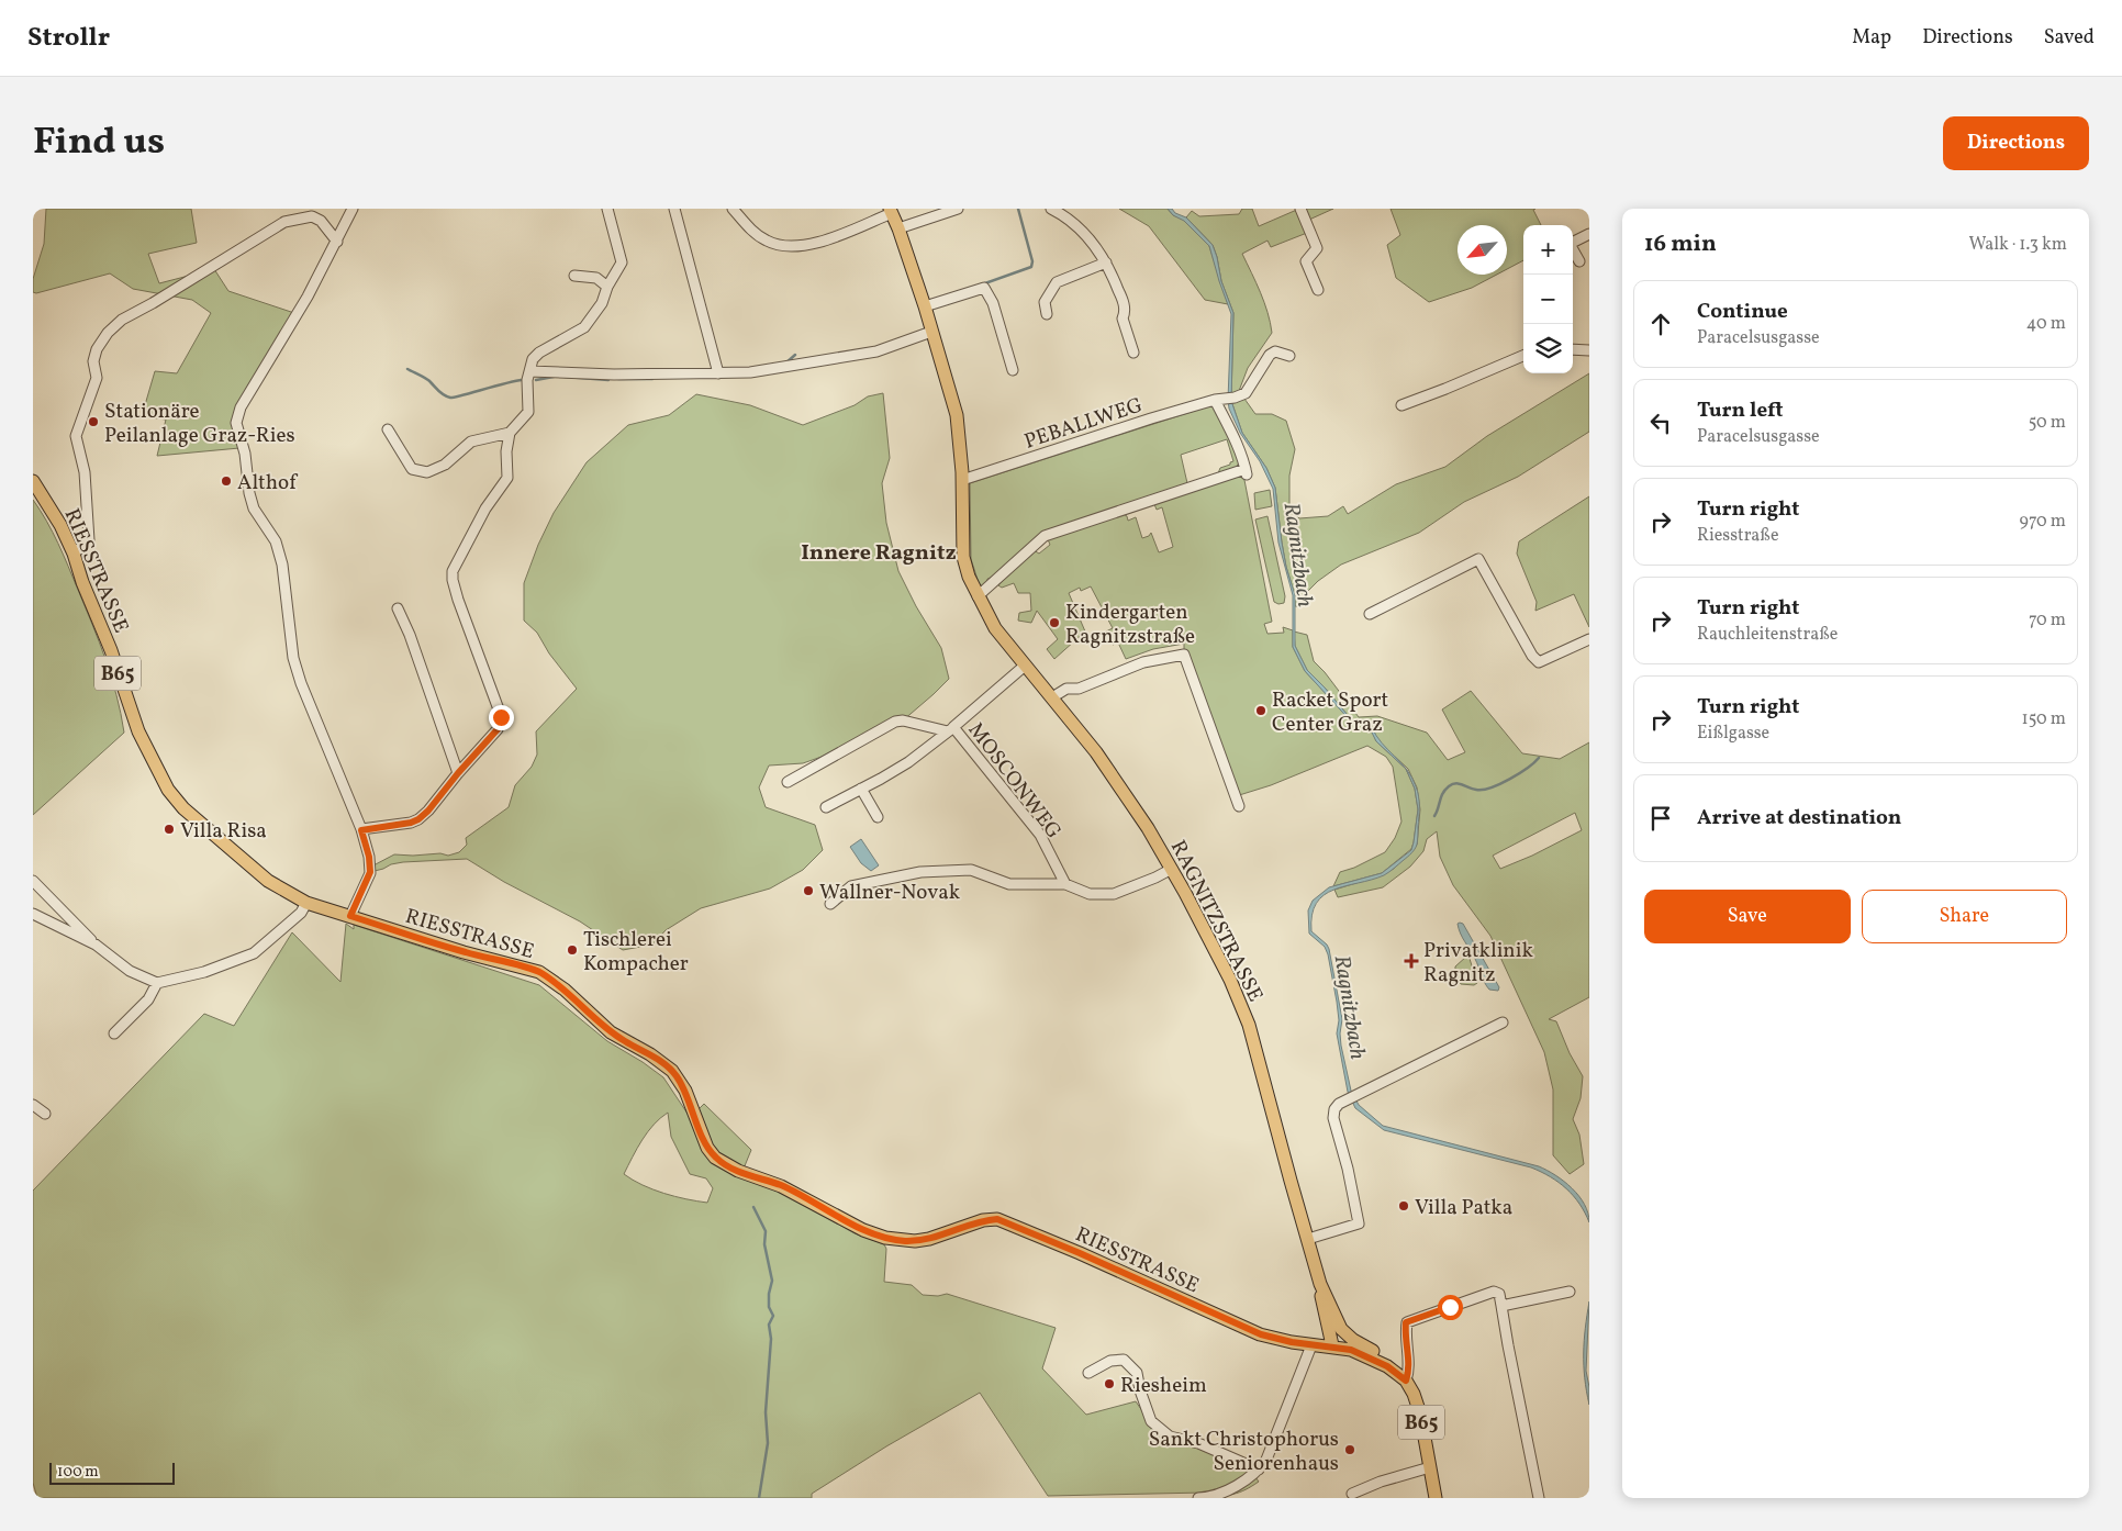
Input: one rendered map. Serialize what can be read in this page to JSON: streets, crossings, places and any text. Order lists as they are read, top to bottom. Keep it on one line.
{"streets":{"main road":["RIESSTRASSE","B65","RAGNITZSTRASSE"],"street":["PEBALLWEG","MOSCONWEG"]},"crossings":[["PEBALLWEG","RAGNITZSTRASSE"],["RIESSTRASSE","RAGNITZSTRASSE"],["MOSCONWEG","RAGNITZSTRASSE"]],"districts":["Innere Ragnitz"],"water":["Ragnitzbach"],"places":{"other":["Stationäre Peilanlage Graz-Ries","Althof","Kindergarten Ragnitzstraße","Racket Sport Center Graz","Villa Risa","Wallner-Novak","Tischlerei Kompacher","Villa Patka","Riesheim","Sankt Christophorus Seniorenhaus"],"health":["Privatklinik Ragnitz"]},"scale_bar":"100 m","north":"bottom left","page":{"header":"Strollr","nav":["Map","Directions","Saved"],"title":"Find us","buttons":["Directions",["Save","Share"]],"heading":["16 min","Walk · 1.3 km"],"map_buttons":["+","−"],"list":[["Continue","Paracelsusgasse","40 m"],["Turn left","Paracelsusgasse","50 m"],["Turn right","Riesstraße","970 m"],["Turn right","Rauchleitenstraße","70 m"],["Turn right","Eißlgasse","150 m"],"Arrive at destination"],"scale":"100 m"}}
